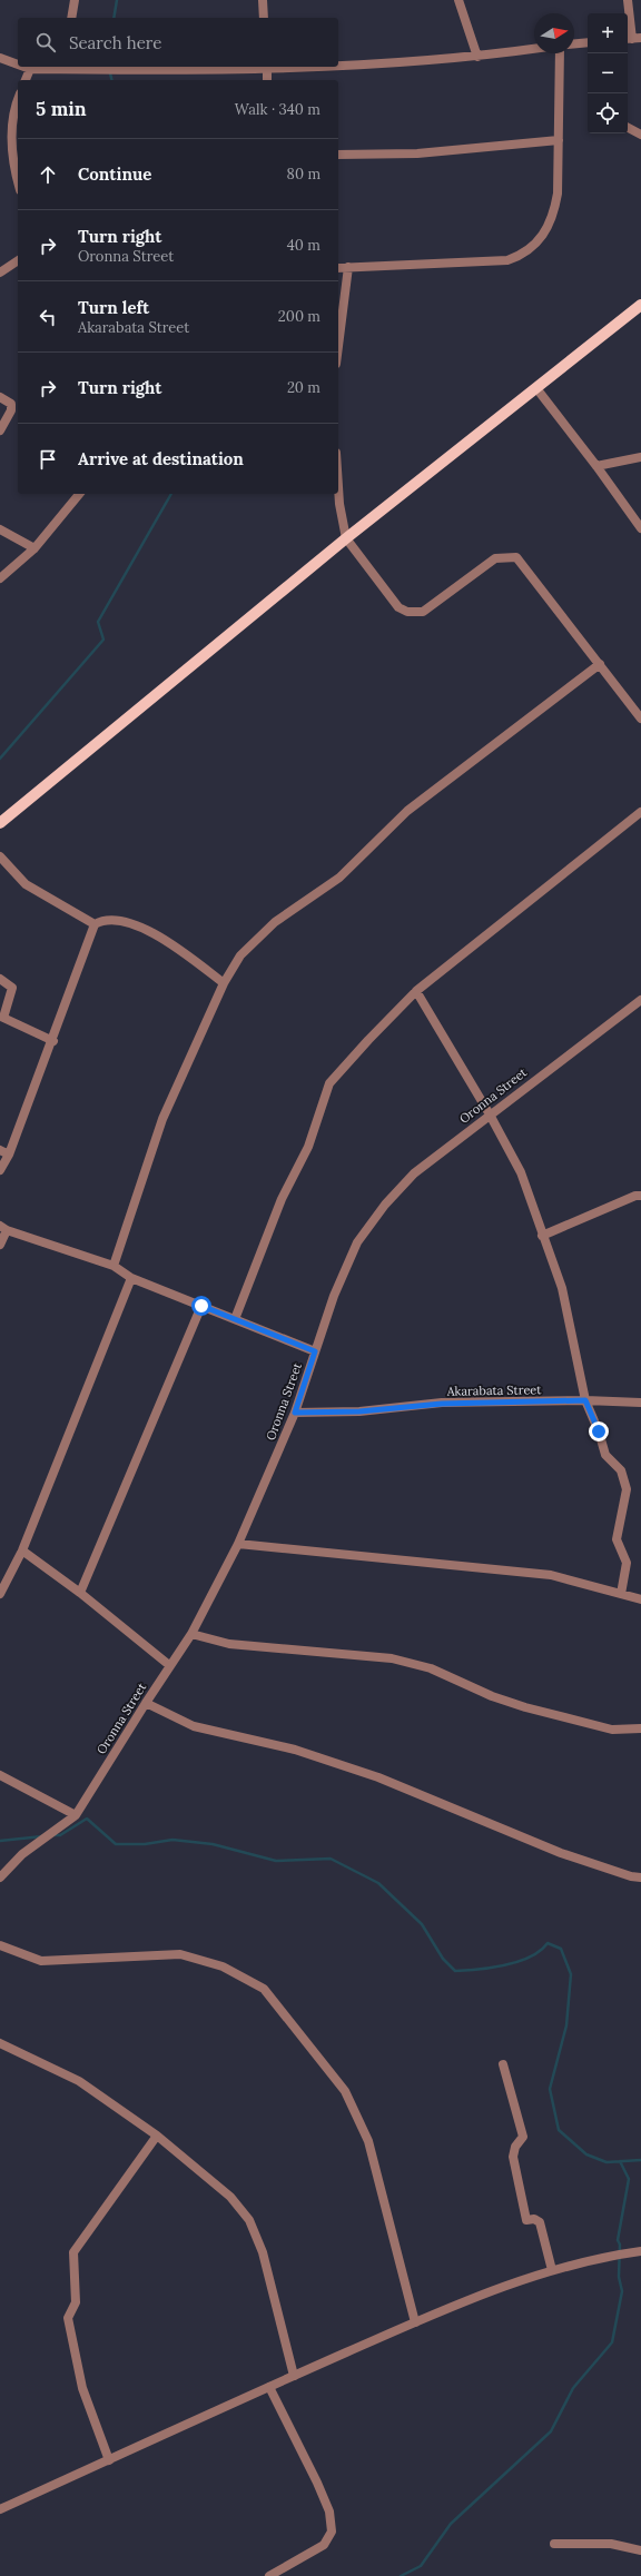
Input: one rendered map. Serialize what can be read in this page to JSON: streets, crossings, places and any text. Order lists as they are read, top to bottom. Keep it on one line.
{"streets":{"street":["Oronna Street","Akarabata Street"]},"crossings":[["Oronna Street","Akarabata Street"]],"north":"right","page":{"map_buttons":["+","−"],"search":"Search here","heading":["5 min","Walk · 340 m"],"list":[["Continue","80 m"],["Turn right","Oronna Street","40 m"],["Turn left","Akarabata Street","200 m"],["Turn right","20 m"],"Arrive at destination"]}}
